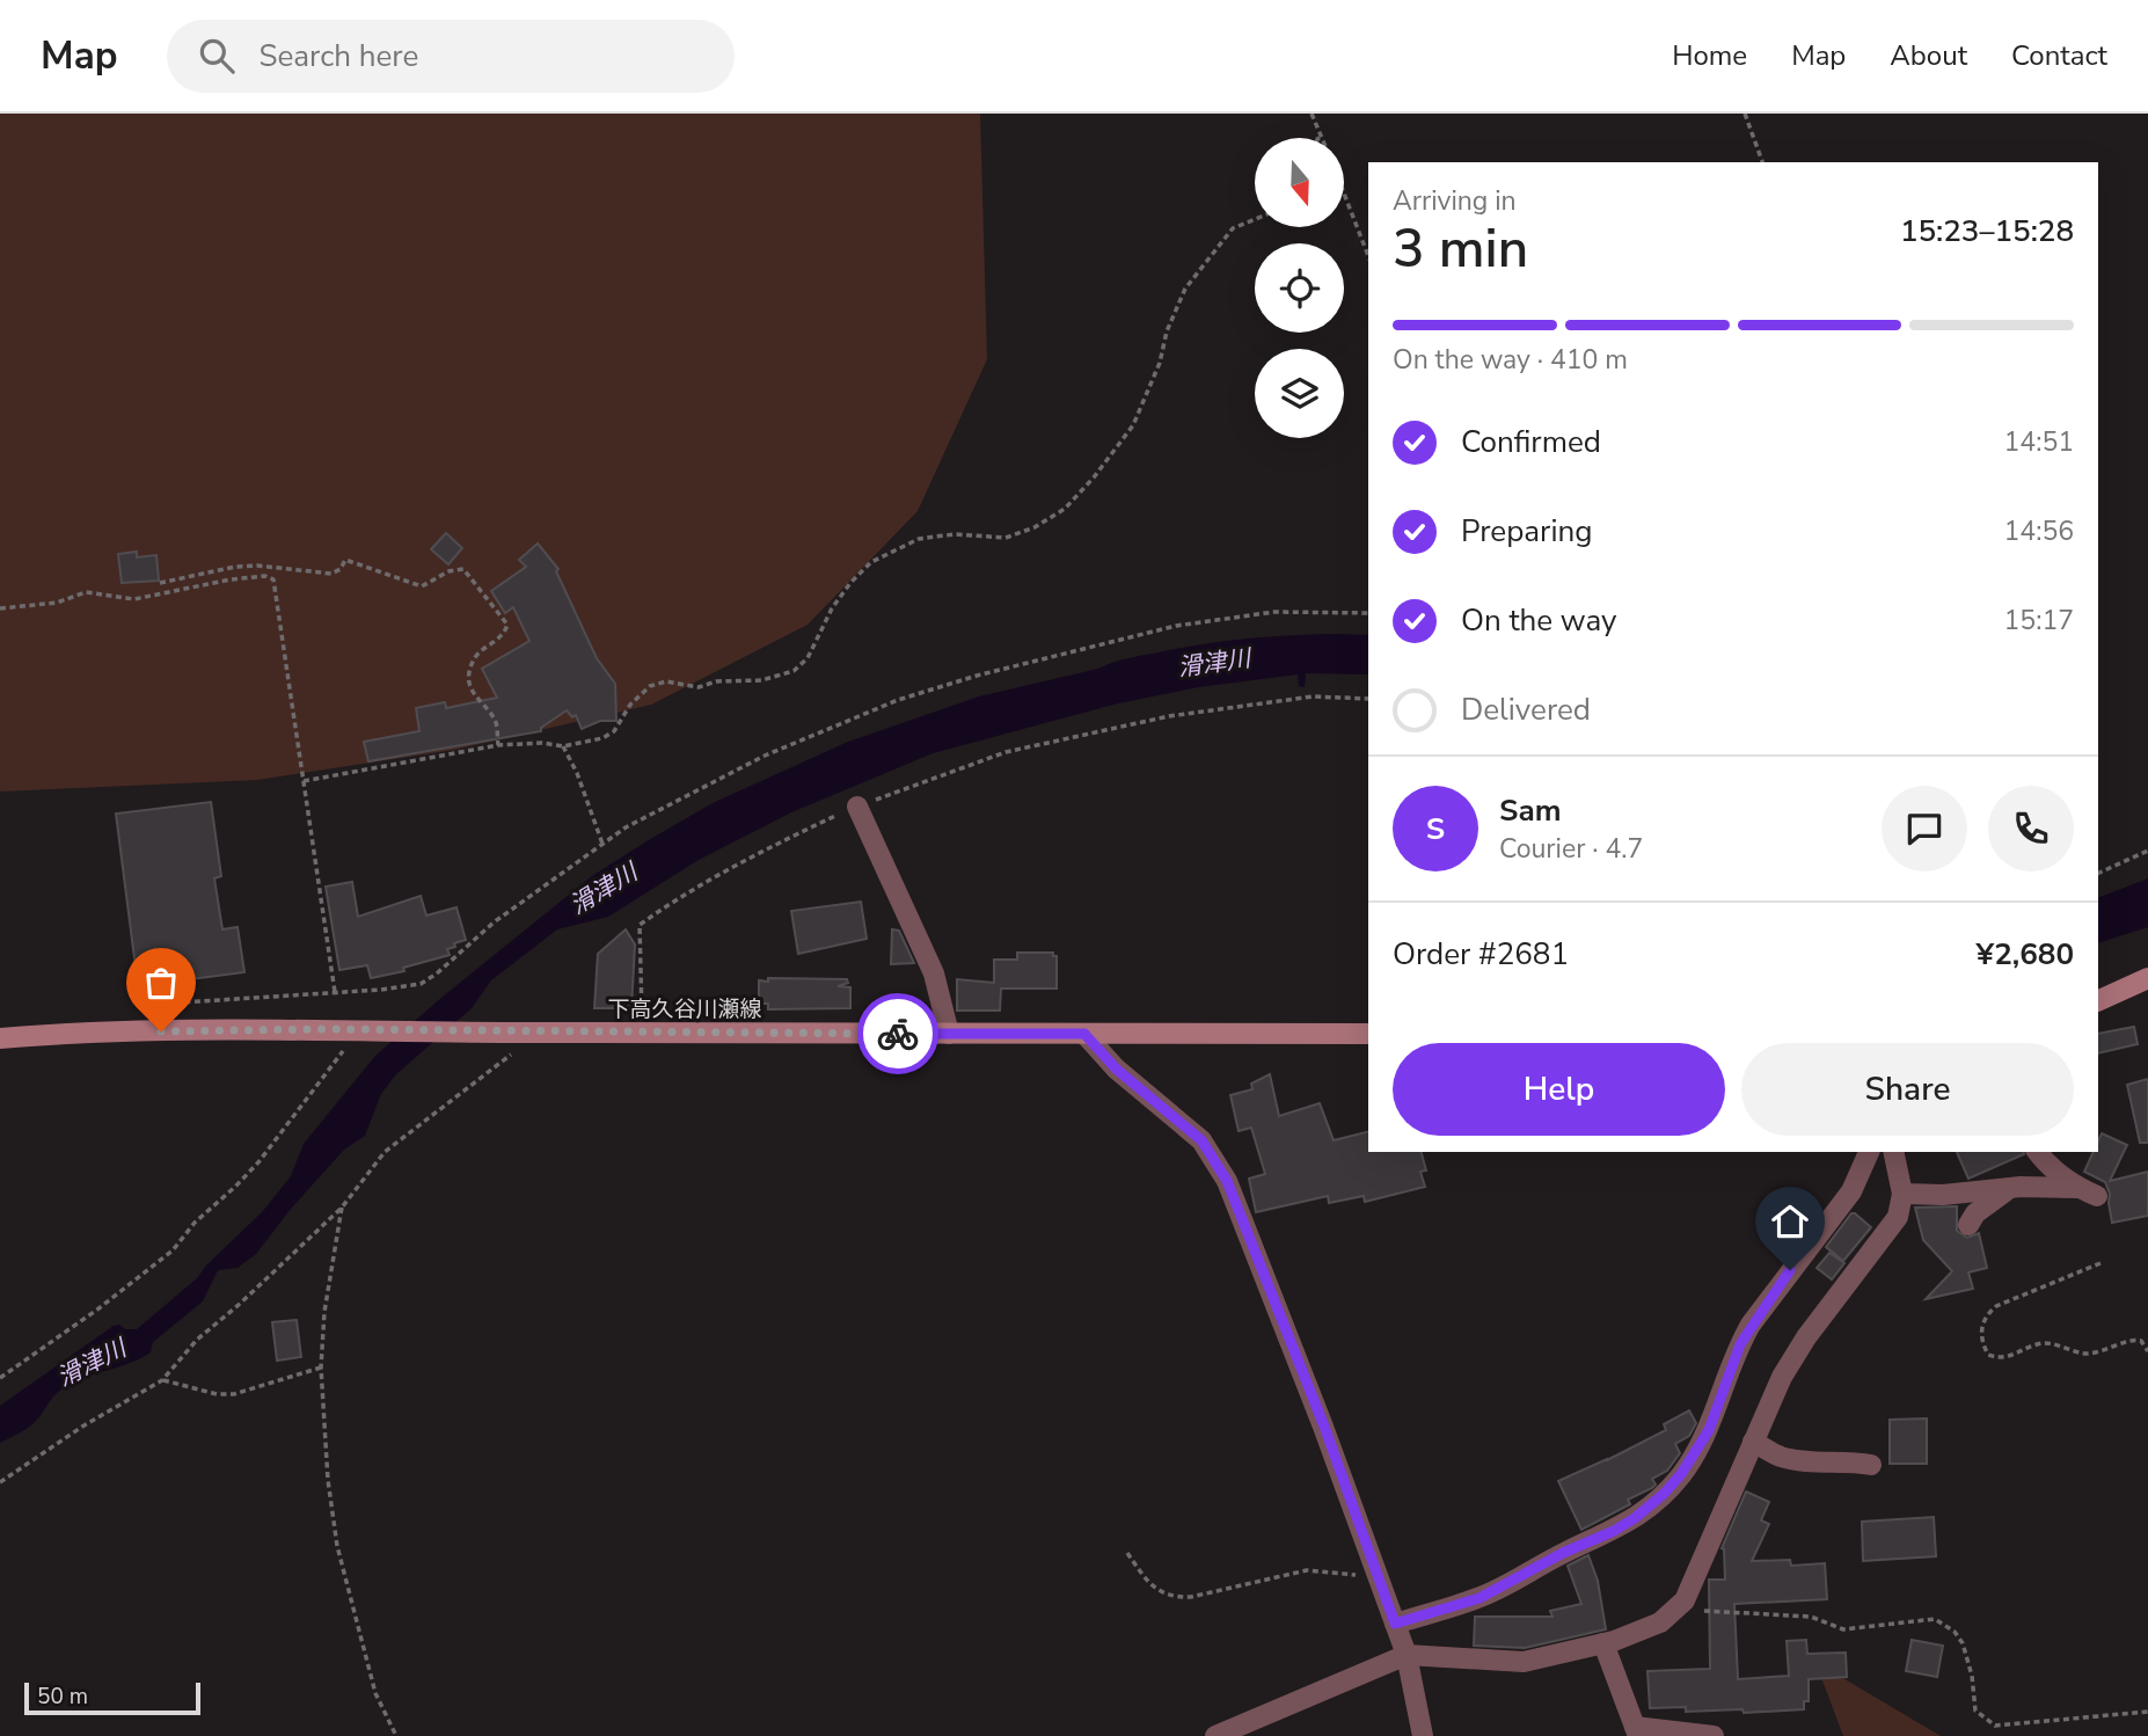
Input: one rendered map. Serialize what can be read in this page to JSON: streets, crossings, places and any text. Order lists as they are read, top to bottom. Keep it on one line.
{"streets":{"main road":["下高久谷川瀬線"]},"water":["滑津川"],"scale_bar":"50 m","north":"bottom","page":{"header":"Map","search":"Search here","nav":["Home","Map","About","Contact"],"heading":["3 min","Arriving in","15:23–15:28"],"panel":["Sam","Courier · 4.7","Order #2681","¥2,680"],"bar":"On the way · 410 m","list":[["Confirmed","14:51"],["Preparing","14:56"],["On the way","15:17"],"Delivered"],"round":"S","buttons":["Help","Share"],"scale":"50 m"}}
